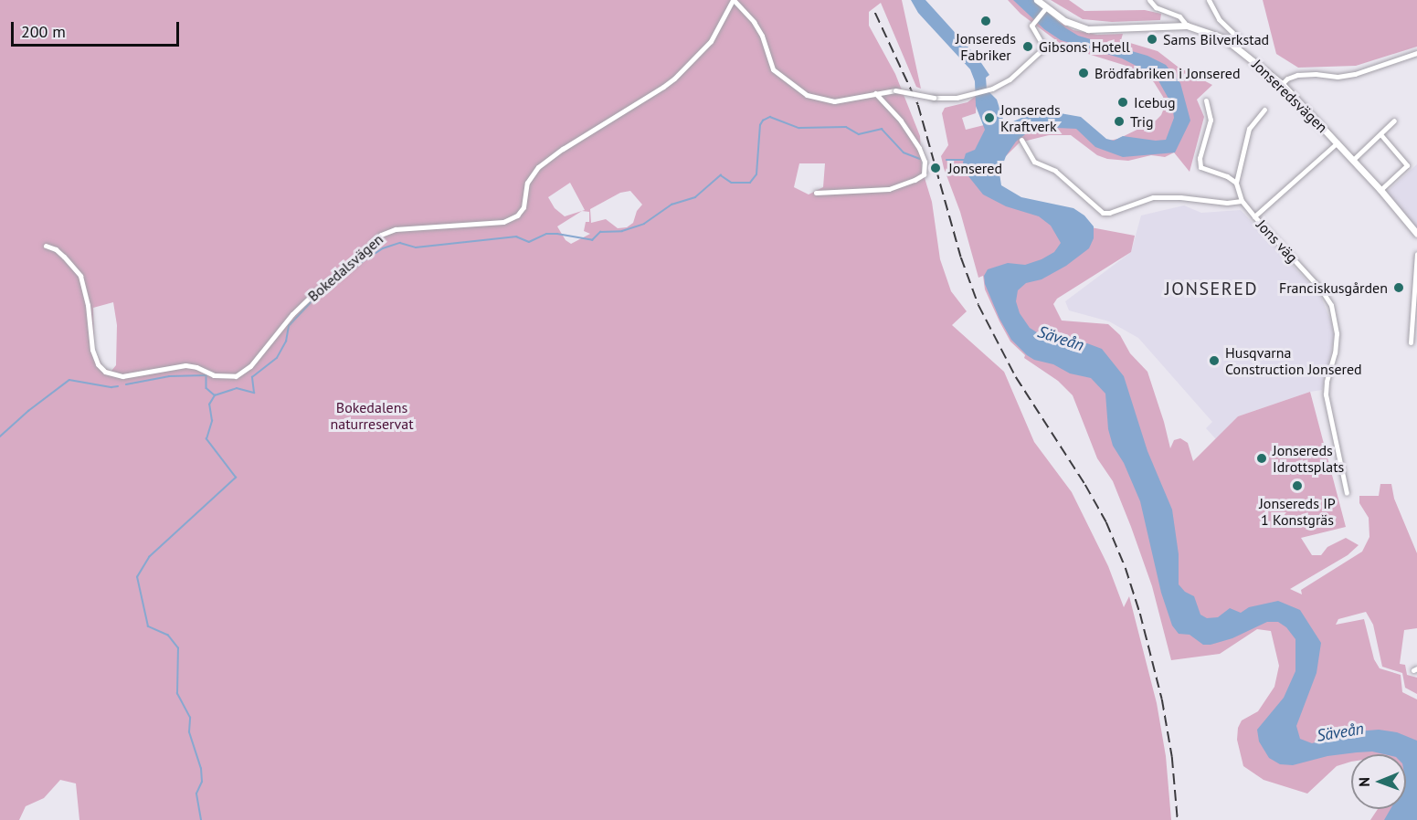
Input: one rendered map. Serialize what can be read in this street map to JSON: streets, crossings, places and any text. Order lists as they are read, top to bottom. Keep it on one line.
{"streets":{"street":["Jonseredsvägen","Jons väg","Bokedalsvägen"]},"crossings":[["Jonseredsvägen","Jons väg"]],"districts":["JONSERED"],"water":["Säveån"],"parks":["Bokedalens naturreservat"],"places":["Jonsereds Fabriker","Sams Bilverkstad","Gibsons Hotell","Brödfabriken i Jonsered","Icebug","Jonsereds Kraftverk","Trig","Jonsered","Franciskusgården","Husqvarna Construction Jonsered","Jonsereds Idrottsplats","Jonsereds IP 1 Konstgräs"],"scale_bar":"200 m","north":"left"}
